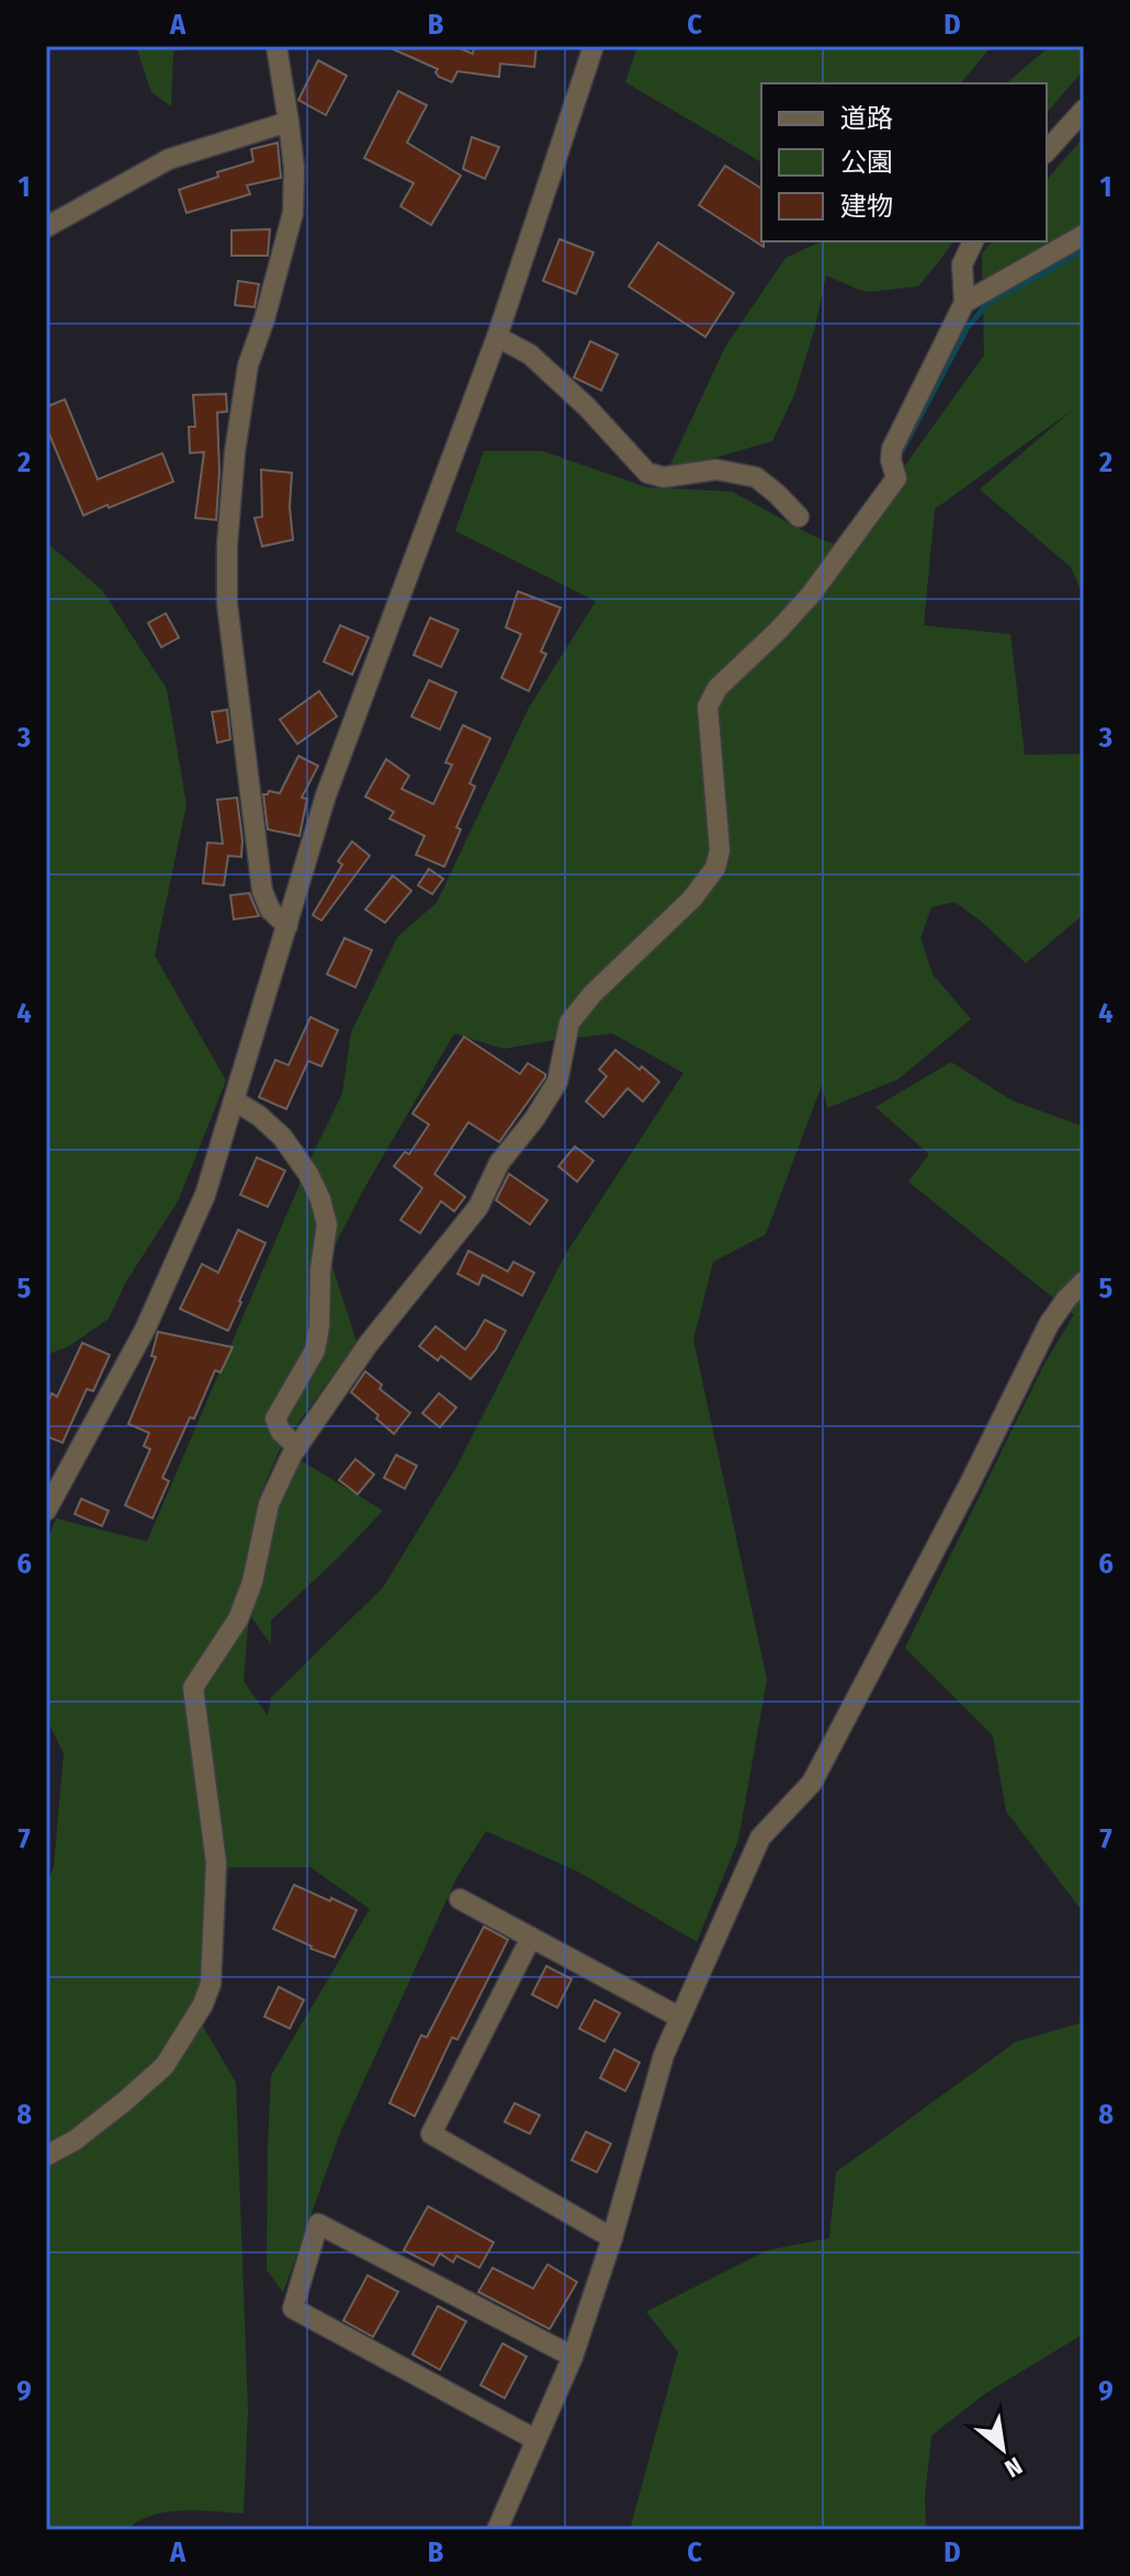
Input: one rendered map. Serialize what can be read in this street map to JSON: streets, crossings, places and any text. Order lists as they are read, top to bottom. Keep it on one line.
{"legend":["道路","公園","建物"],"north":"bottom right","grid":{"columns":["A","B","C","D"],"rows":["1","2","3","4","5","6","7","8","9"]}}
